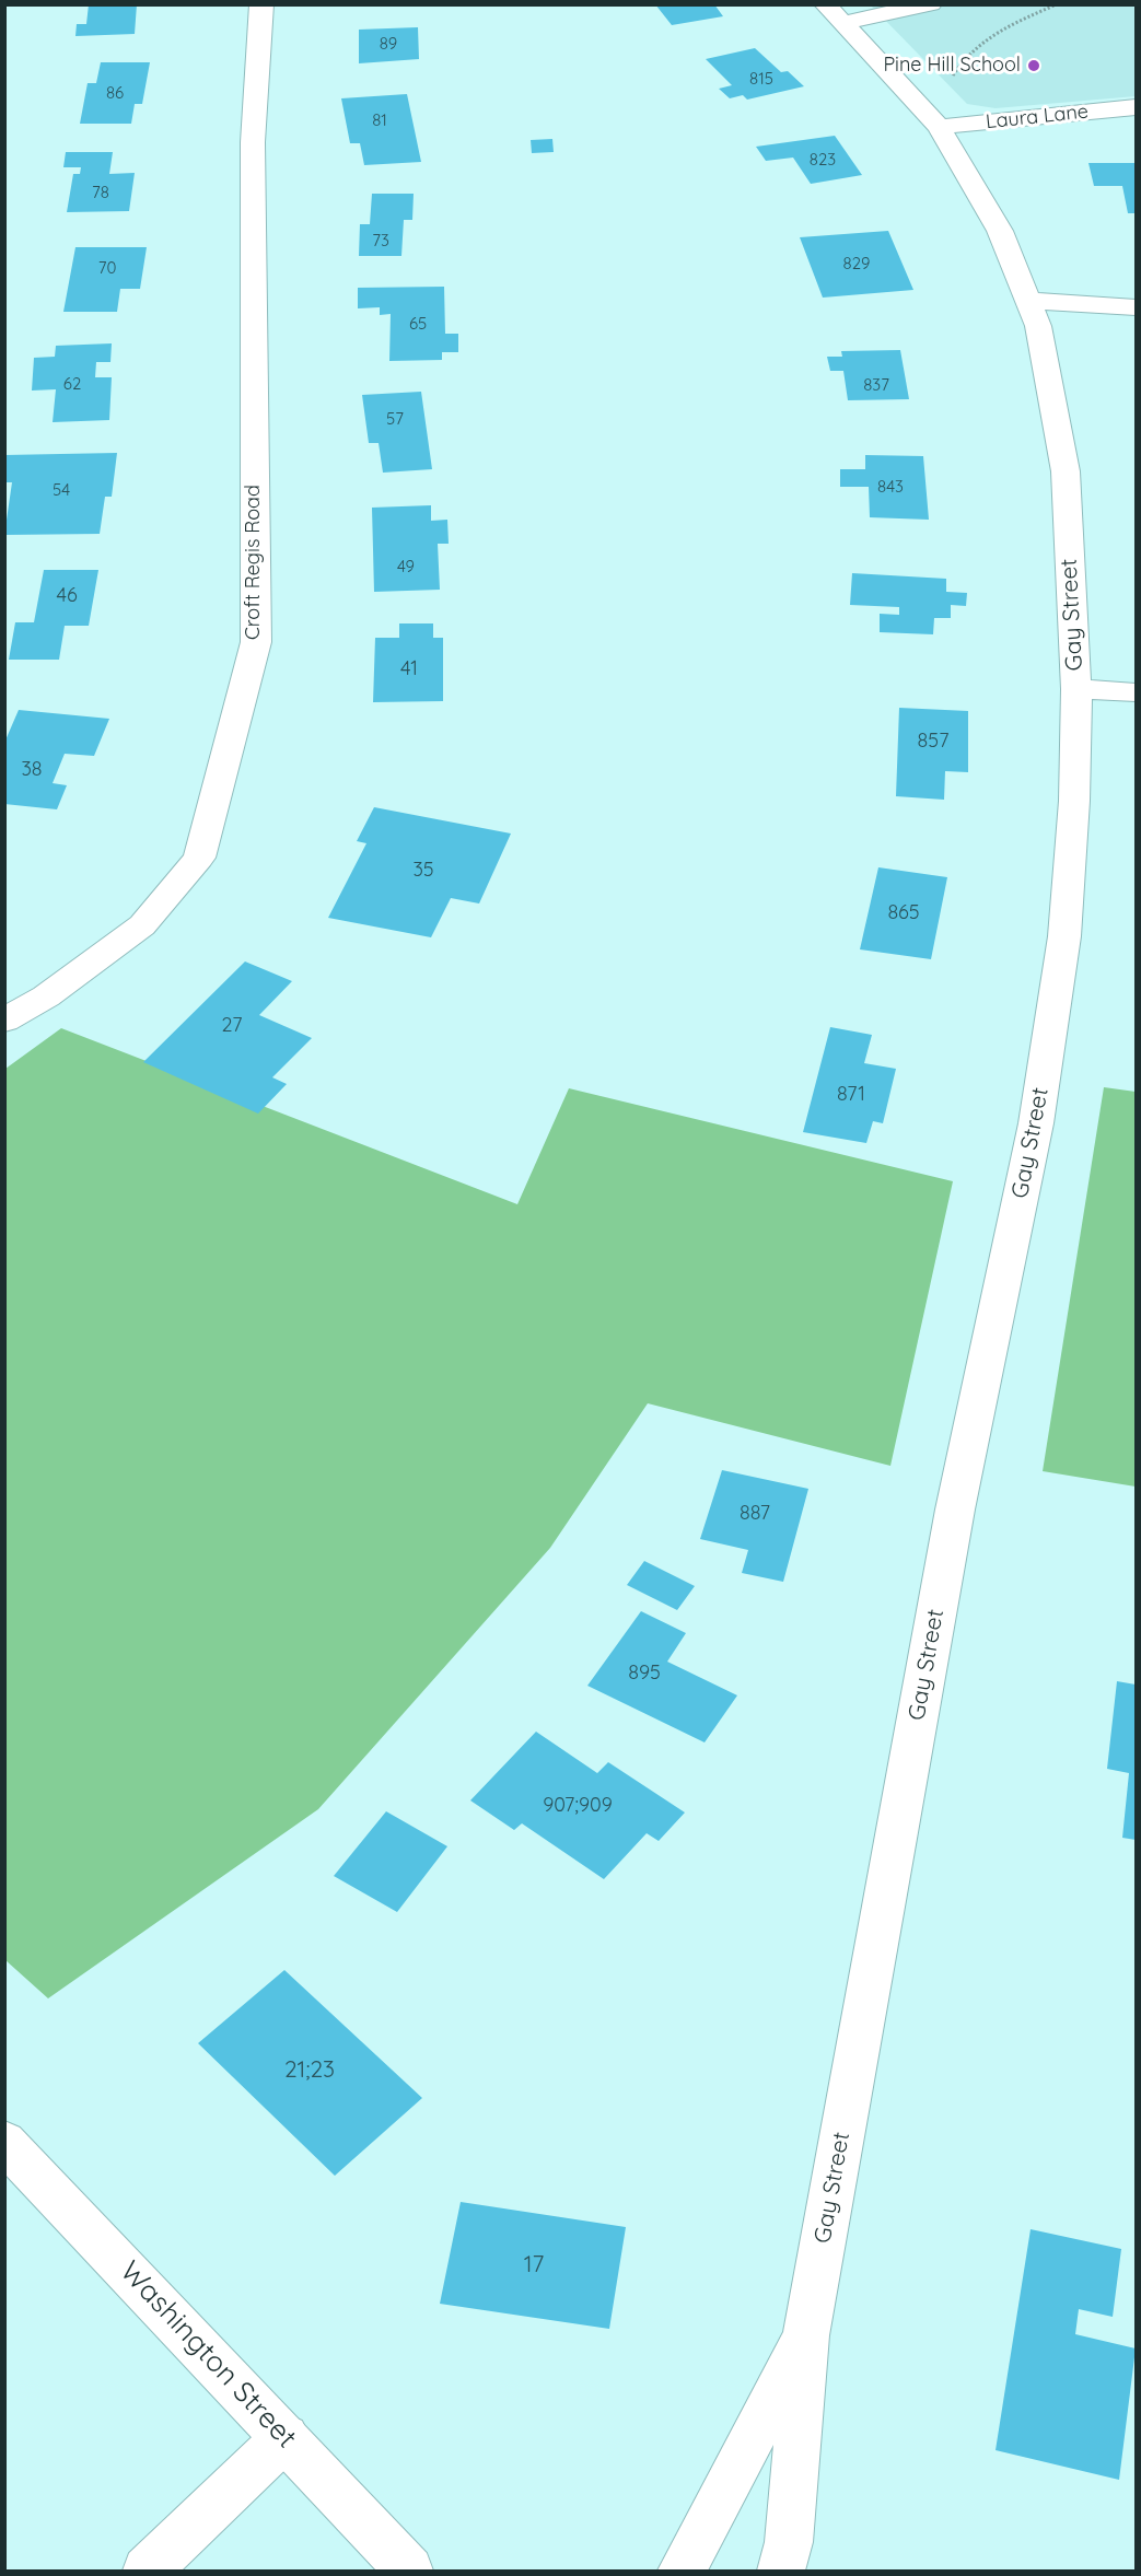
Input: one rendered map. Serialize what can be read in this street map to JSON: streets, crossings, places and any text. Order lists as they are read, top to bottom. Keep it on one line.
{"streets":{"street":["Laura Lane","Croft Regis Road","Gay Street","Washington Street"]},"crossings":[["Laura Lane","Gay Street"]],"places":["Pine Hill School"],"house_numbers":["89","815","86","81","823","78","73","829","70","65","62","837","57","843","54","49","46","41","857","38","35","865","27","871","887","895","907;909","21;23","17"]}
